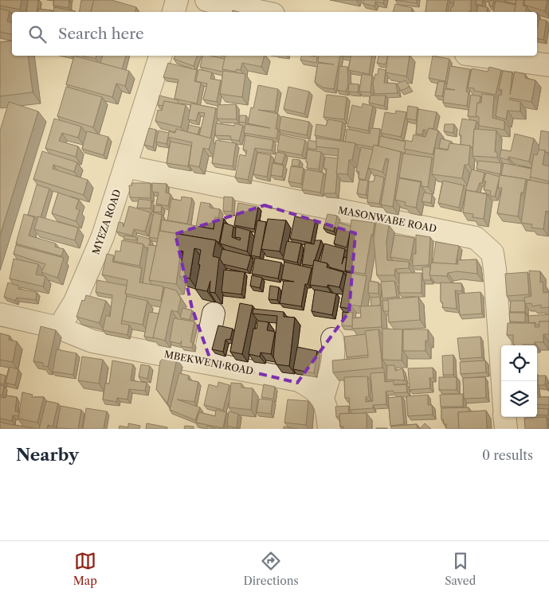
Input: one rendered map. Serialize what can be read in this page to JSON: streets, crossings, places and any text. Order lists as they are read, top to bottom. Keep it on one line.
{"streets":{"street":["MASONWABE ROAD","MYEZA ROAD","MBEKWENI ROAD"]},"crossings":[["MASONWABE ROAD","MYEZA ROAD"],["MYEZA ROAD","MBEKWENI ROAD"]],"page":{"search":"Search here","heading":["Nearby","0 results"],"nav":["Map","Directions","Saved"]}}
